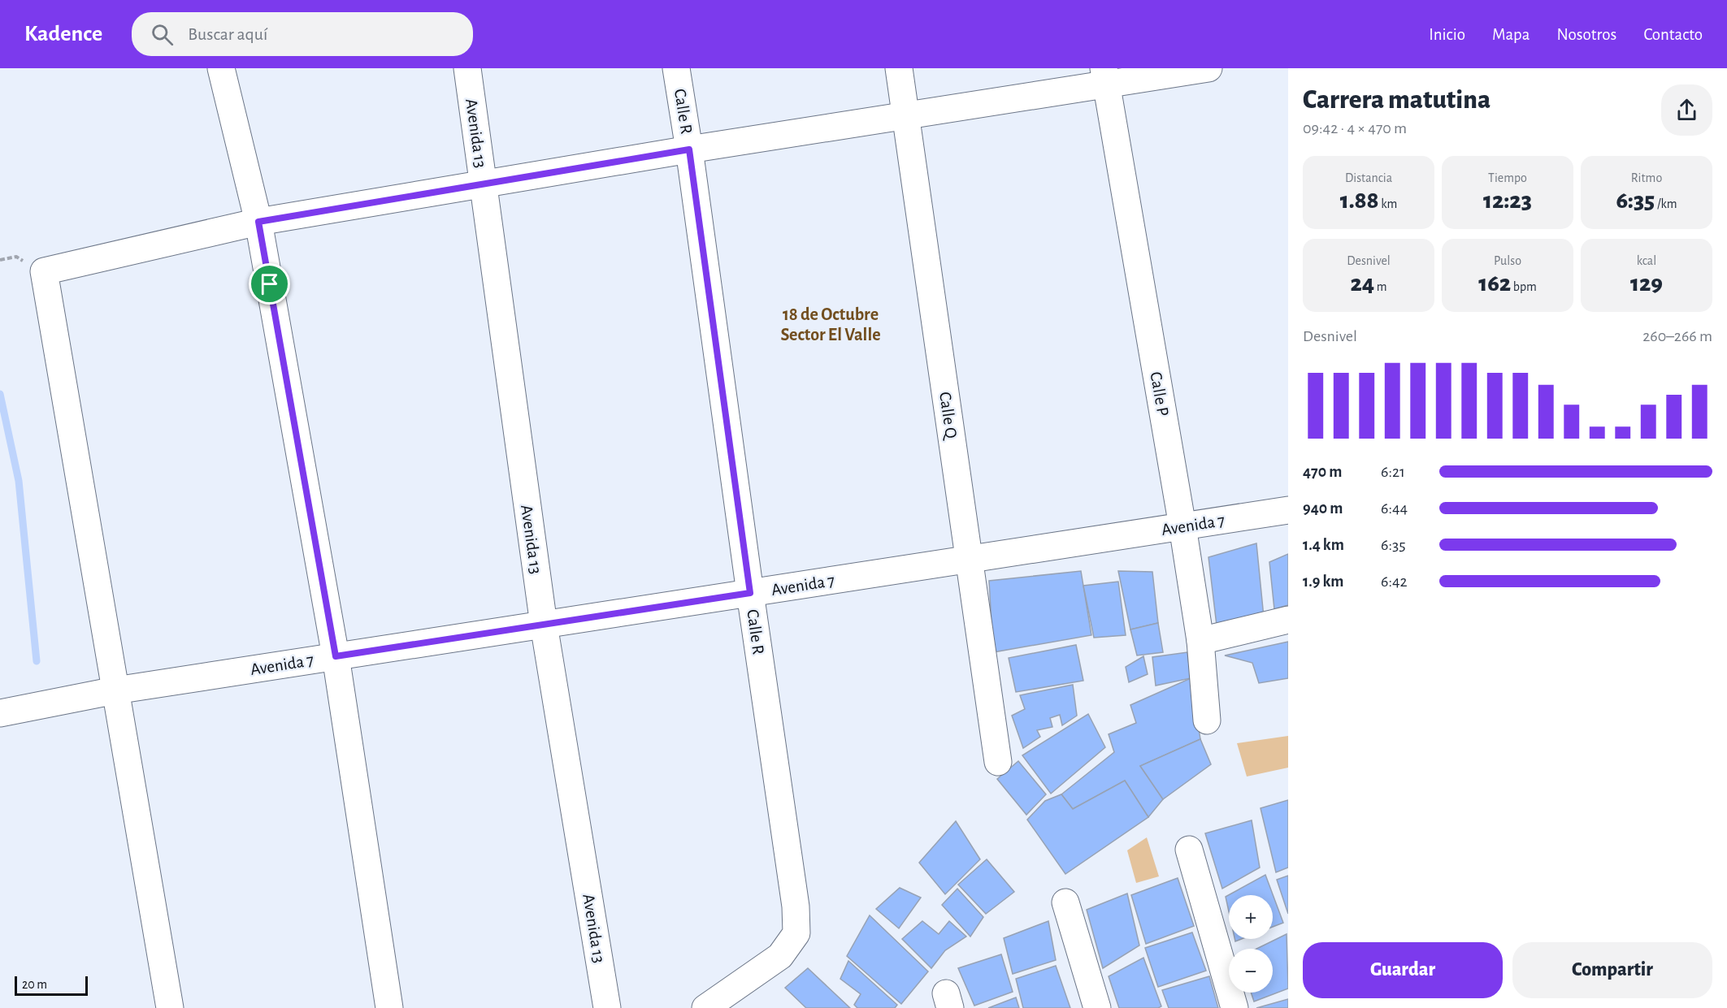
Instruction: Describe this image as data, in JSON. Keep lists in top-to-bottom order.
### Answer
{
  "streets": {
    "street": [
      "Calle R",
      "Avenida 13",
      "Calle P",
      "Calle Q",
      "Avenida 7"
    ]
  },
  "crossings": [
    ["Calle R", "Avenida 7"],
    ["Avenida 13", "Avenida 7"],
    ["Calle P", "Avenida 7"],
    ["Calle Q", "Avenida 7"]
  ],
  "districts": ["18 de Octubre Sector El Valle"],
  "scale_bar": "20 m",
  "page": {
    "header": "Kadence",
    "search": "Buscar aquí",
    "nav": [
      "Inicio",
      "Mapa",
      "Nosotros",
      "Contacto"
    ],
    "heading": ["Carrera matutina", "09:42 · 4 × 470 m"],
    "stats": [
      ["Distancia", "1.88 km"],
      ["Tiempo", "12:23"],
      ["Ritmo", "6:35 /km"],
      ["Desnivel", "24 m"],
      ["Pulso", "162 bpm"],
      ["kcal", "129"]
    ],
    "chart": ["Desnivel", "260–266 m"],
    "list": [
      {
        "name": "470 m",
        "note": "6:21"
      },
      {
        "name": "940 m",
        "note": "6:44"
      },
      {
        "name": "1.4 km",
        "note": "6:35"
      },
      {
        "name": "1.9 km",
        "note": "6:42"
      }
    ],
    "map_buttons": ["+", "−"],
    "buttons": ["Guardar", "Compartir"],
    "scale": "20 m"
  }
}
